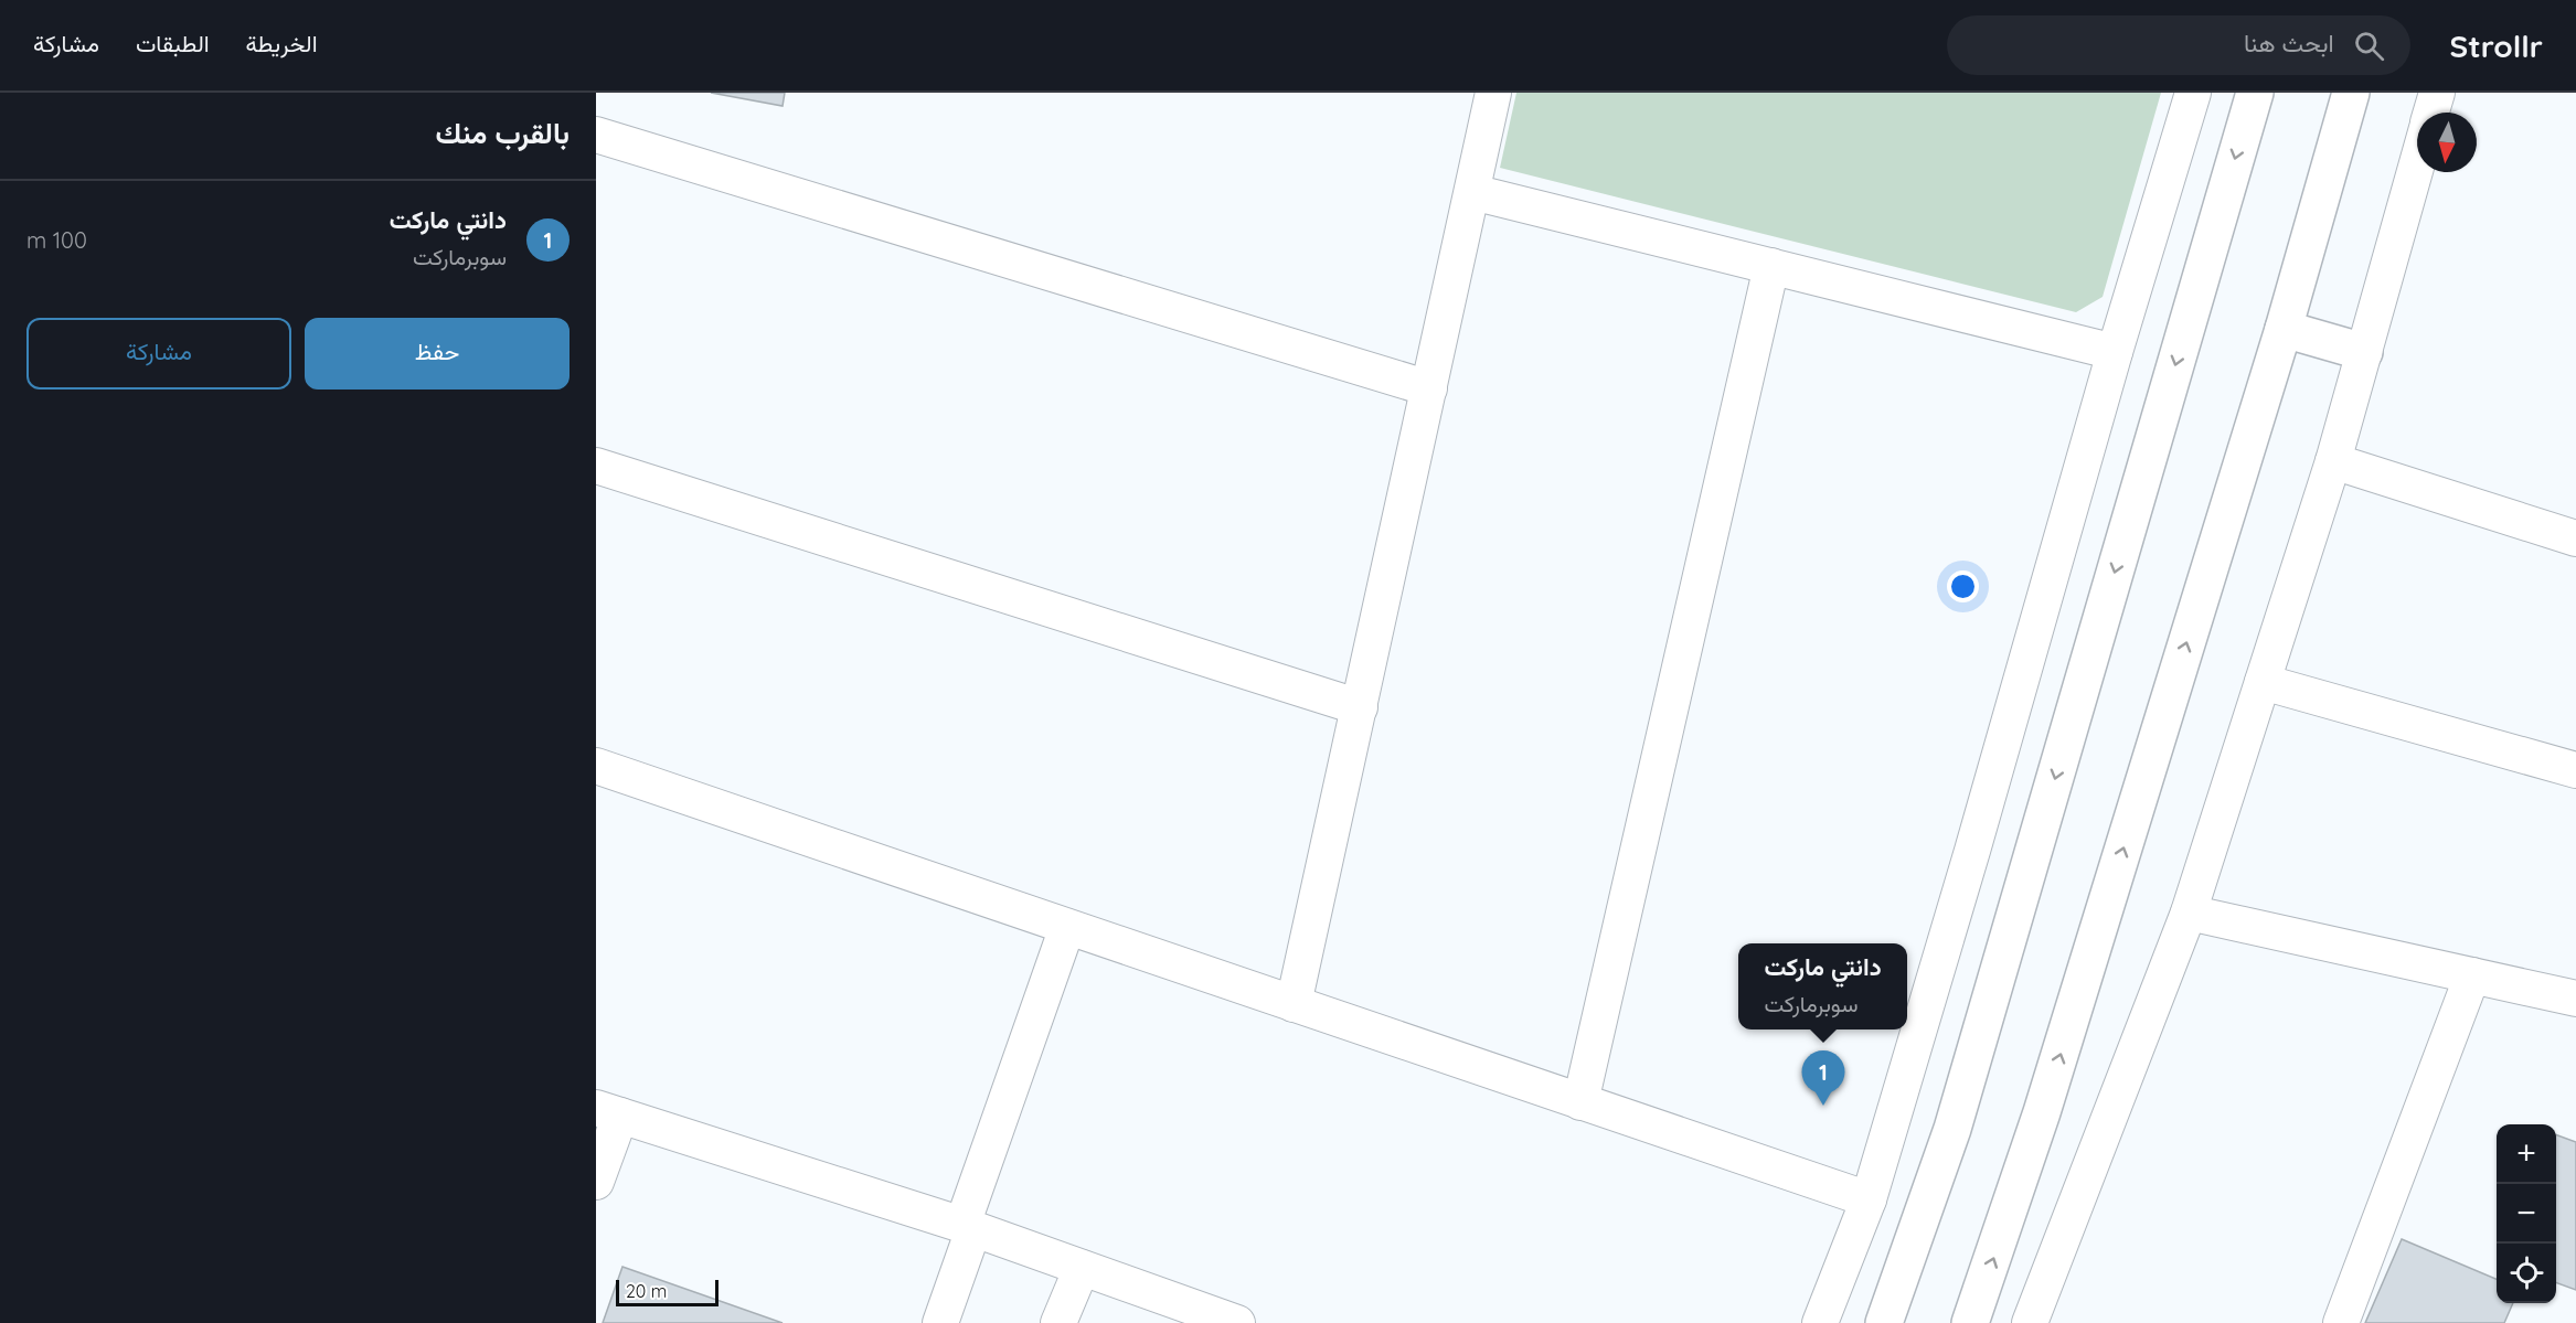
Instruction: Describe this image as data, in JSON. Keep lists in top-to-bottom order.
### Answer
{
  "scale_bar": "20 m",
  "north": "bottom",
  "page": {
    "header": "Strollr",
    "search": "ابحث هنا",
    "nav": ["الخريطة", "الطبقات", "مشاركة"],
    "heading": "بالقرب منك",
    "list": [
      {
        "mark": "1",
        "name": "دانتي ماركت",
        "note": "سوبرماركت",
        "value": "100 m"
      }
    ],
    "buttons": ["حفظ", "مشاركة"],
    "popup": ["دانتي ماركت", "سوبرماركت"],
    "pins": "1",
    "map_buttons": ["+", "−"],
    "scale": "20 m"
  }
}
